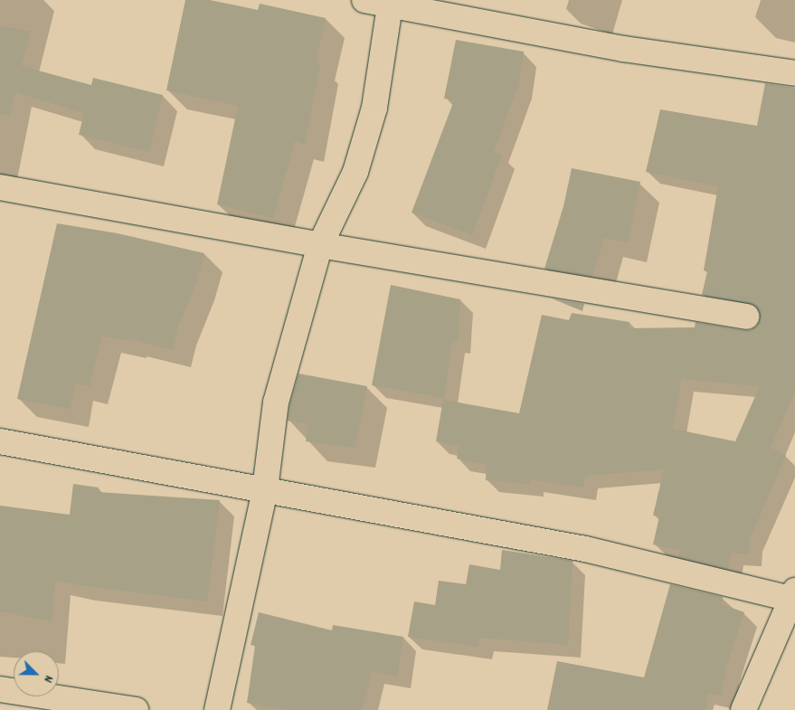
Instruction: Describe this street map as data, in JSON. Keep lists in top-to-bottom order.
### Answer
{
  "north": "bottom right"
}
